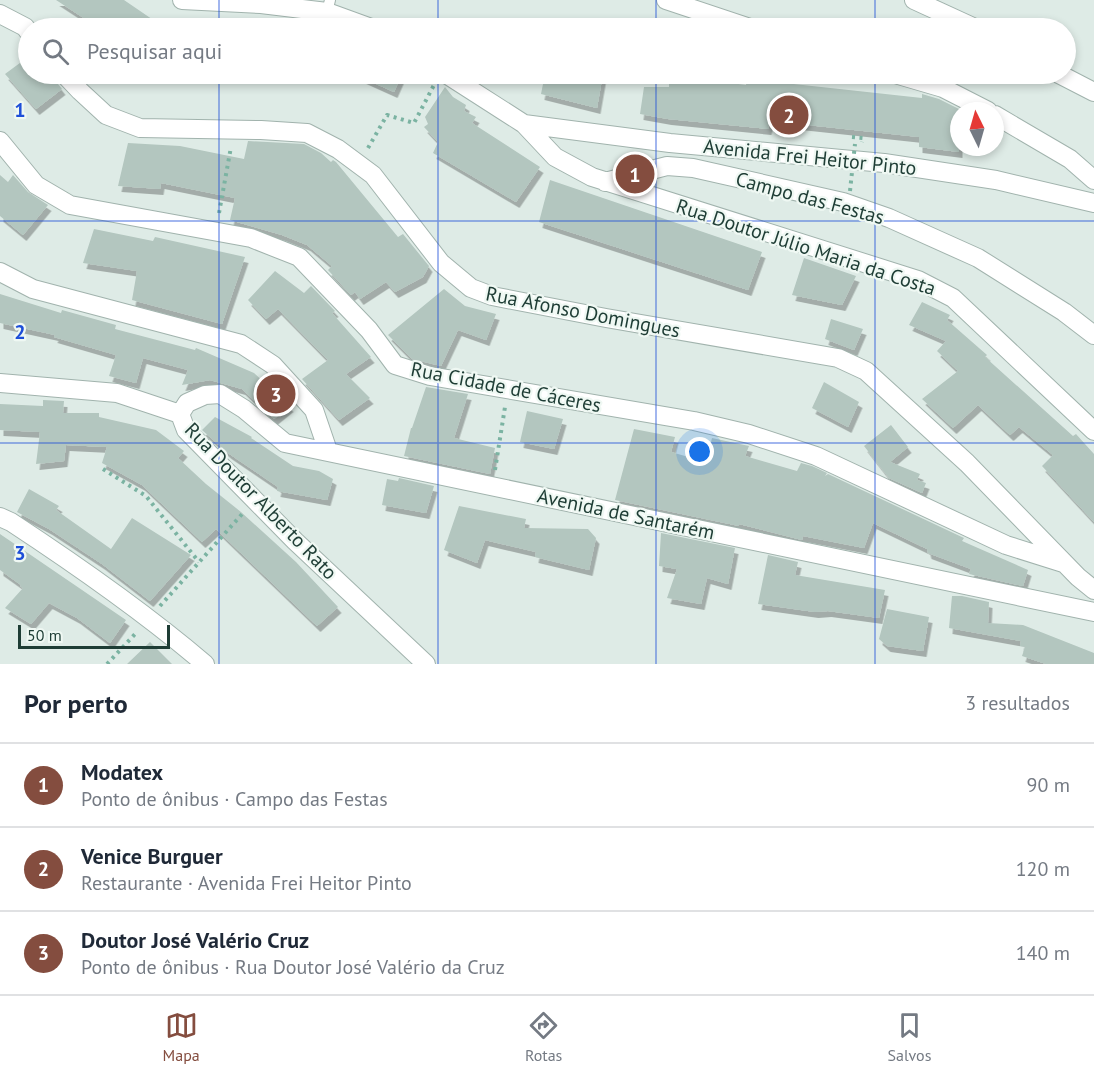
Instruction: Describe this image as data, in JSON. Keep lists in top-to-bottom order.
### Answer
{
  "streets": {
    "street": [
      "Avenida Frei Heitor Pinto",
      "Campo das Festas",
      "Rua Doutor Júlio Maria da Costa",
      "Rua Afonso Domingues",
      "Rua Cidade de Cáceres",
      "Rua Doutor Alberto Rato",
      "Avenida de Santarém"
    ]
  },
  "crossings": [
    ["Avenida Frei Heitor Pinto", "Rua Doutor Júlio Maria da Costa"],
    ["Campo das Festas", "Rua Doutor Júlio Maria da Costa"],
    ["Rua Afonso Domingues", "Rua Cidade de Cáceres"],
    ["Rua Doutor Alberto Rato", "Avenida de Santarém"]
  ],
  "scale_bar": "50 m",
  "north": "top",
  "page": {
    "search": "Pesquisar aqui",
    "pins": ["2", "1", "3"],
    "scale": "50 m",
    "heading": ["Por perto", "3 resultados"],
    "list": [
      {
        "mark": "1",
        "name": "Modatex",
        "note": "Ponto de ônibus · Campo das Festas",
        "value": "90 m"
      },
      {
        "mark": "2",
        "name": "Venice Burguer",
        "note": "Restaurante · Avenida Frei Heitor Pinto",
        "value": "120 m"
      },
      {
        "mark": "3",
        "name": "Doutor José Valério Cruz",
        "note": "Ponto de ônibus · Rua Doutor José Valério da Cruz",
        "value": "140 m"
      }
    ],
    "nav": ["Mapa", "Rotas", "Salvos"]
  },
  "grid": {
    "rows": ["1", "2", "3"]
  }
}
